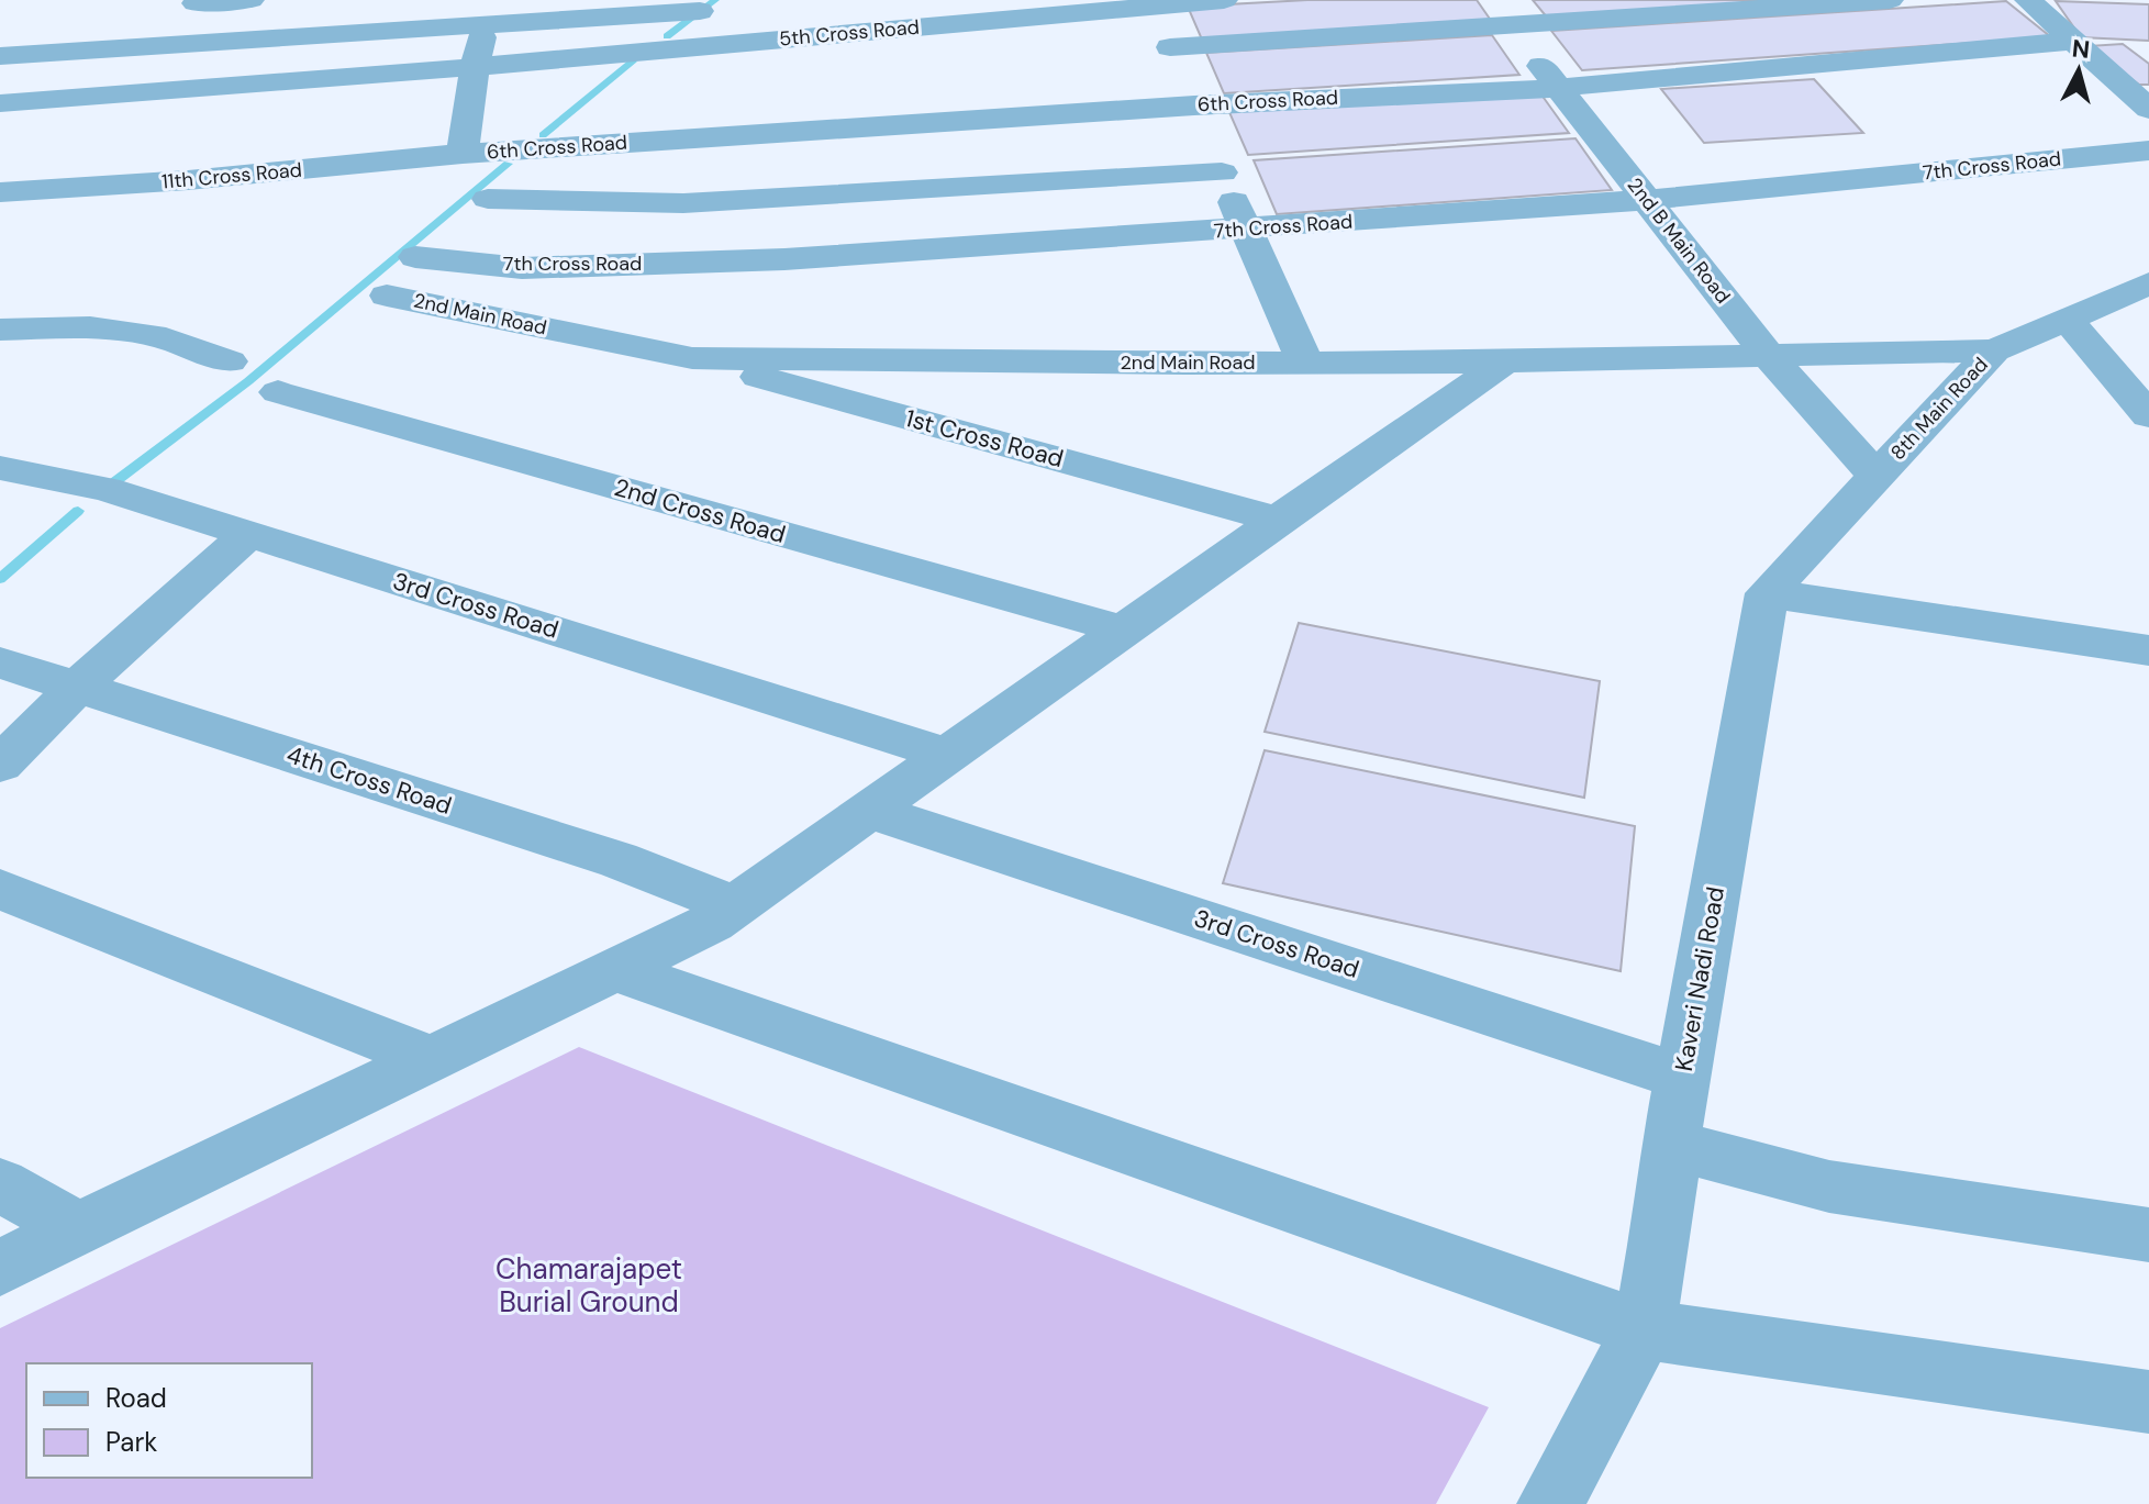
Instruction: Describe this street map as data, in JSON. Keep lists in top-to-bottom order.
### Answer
{
  "streets": {
    "street": [
      "5th Cross Road",
      "6th Cross Road",
      "7th Cross Road",
      "11th Cross Road",
      "2nd B Main Road",
      "2nd Main Road",
      "8th Main Road",
      "1st Cross Road",
      "2nd Cross Road",
      "3rd Cross Road",
      "4th Cross Road",
      "Kaveri Nadi Road"
    ]
  },
  "crossings": [
    ["6th Cross Road", "11th Cross Road"],
    ["6th Cross Road", "2nd B Main Road"],
    ["7th Cross Road", "2nd B Main Road"],
    ["2nd B Main Road", "2nd Main Road"],
    ["2nd B Main Road", "8th Main Road"],
    ["2nd Main Road", "8th Main Road"],
    ["2nd Main Road", "1st Cross Road"],
    ["3rd Cross Road", "Kaveri Nadi Road"]
  ],
  "parks": ["Chamarajapet Burial Ground"],
  "legend": ["Road", "Park"],
  "north": "top"
}
